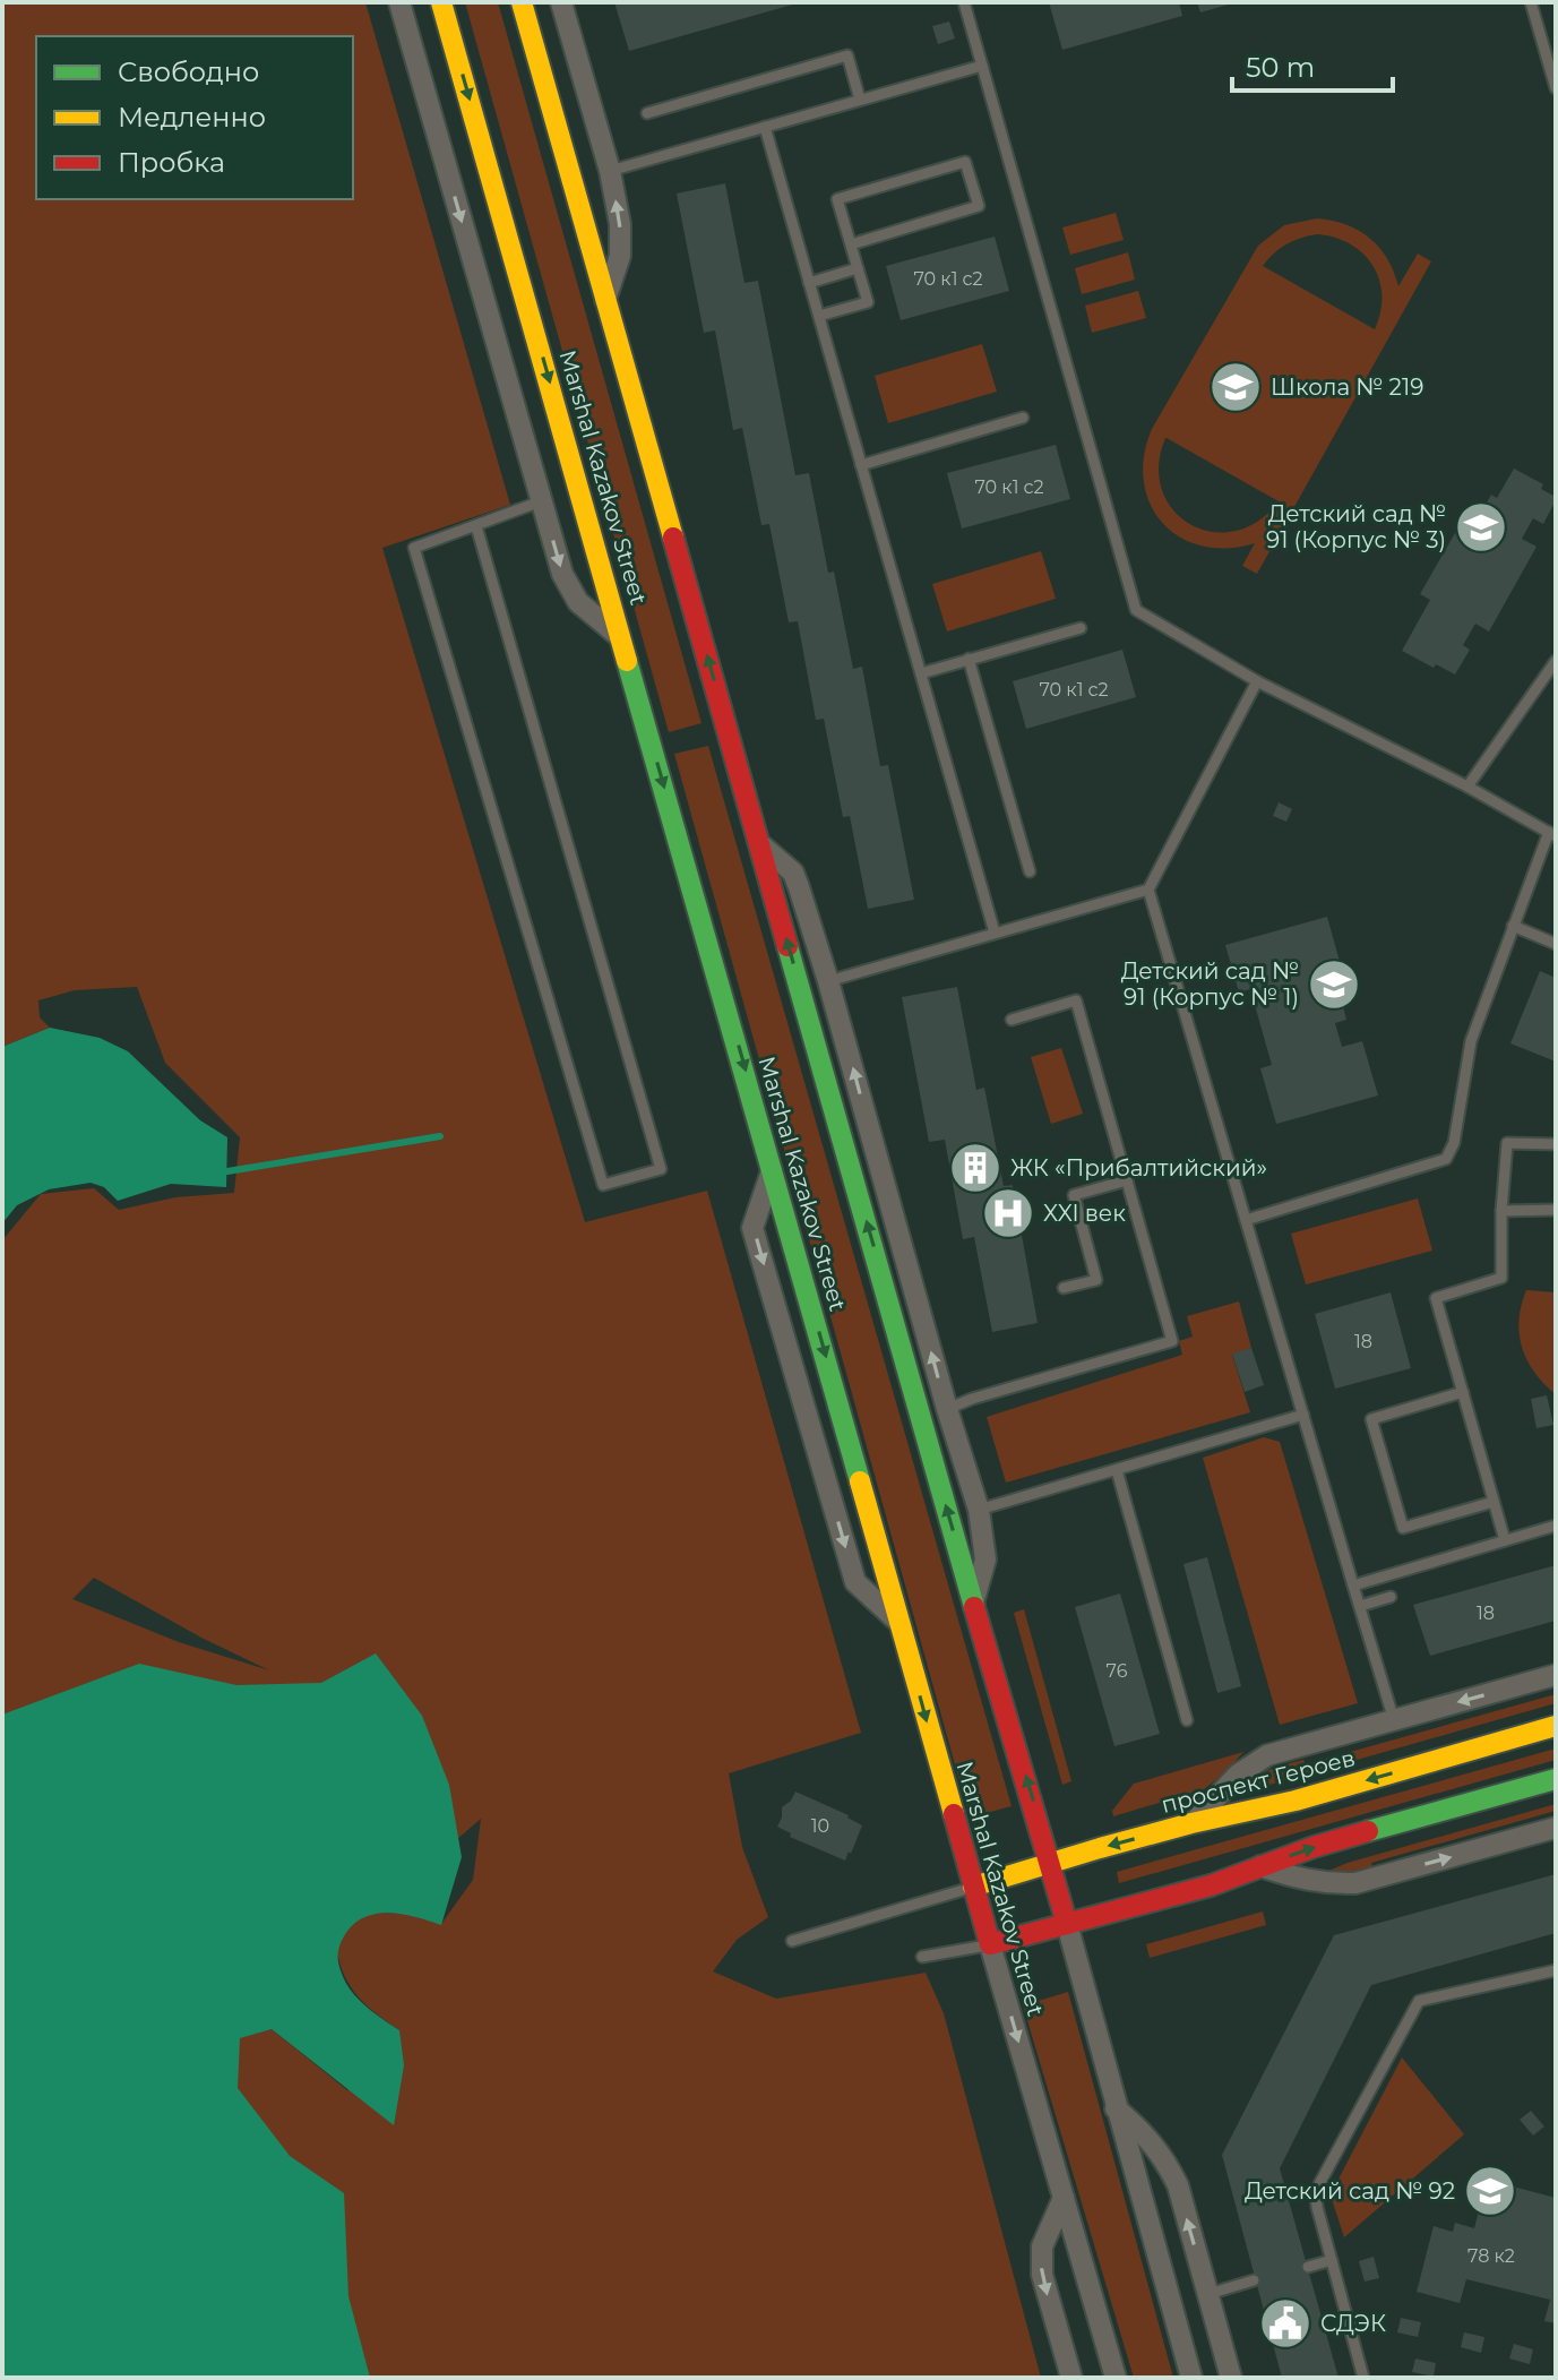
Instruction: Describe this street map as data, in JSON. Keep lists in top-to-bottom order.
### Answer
{
  "streets": {
    "street": ["Marshal Kazakov Street", "проспект Героев"]
  },
  "crossings": [
    ["Marshal Kazakov Street", "проспект Героев"]
  ],
  "places": {
    "school or university": [
      "Школа № 219",
      "Детский сад № 91 (Корпус № 3)",
      "Детский сад № 91 (Корпус № 1)",
      "Детский сад № 92"
    ],
    "building": ["ЖК «Прибалтийский»"],
    "hospital": ["XXI век"],
    "public building": ["СДЭК"]
  },
  "house_numbers": [
    "70 к1 с2",
    "70 к1 с2",
    "70 к1 с2",
    "18",
    "18",
    "76",
    "10",
    "78 к2"
  ],
  "legend": ["Свободно", "Медленно", "Пробка"],
  "scale_bar": "50 m"
}
